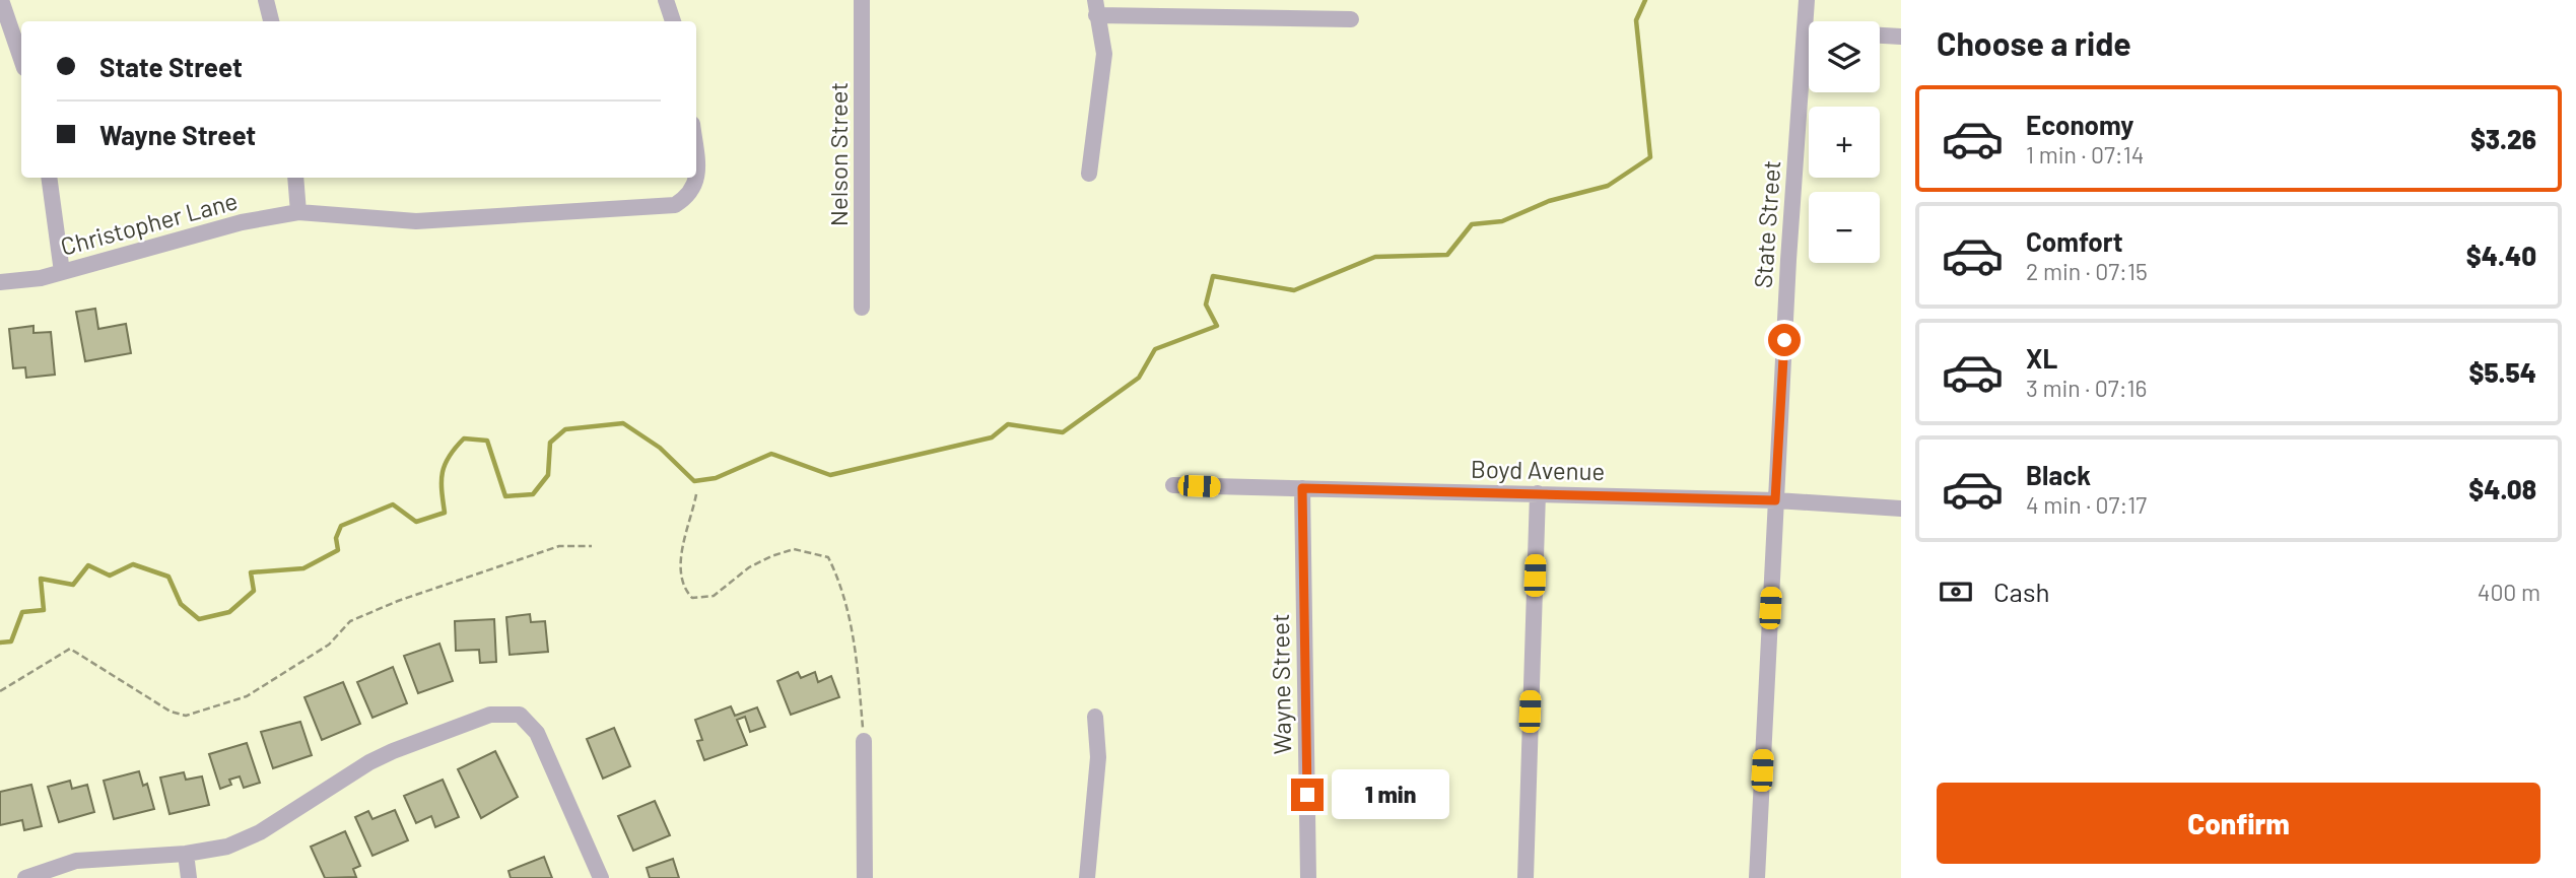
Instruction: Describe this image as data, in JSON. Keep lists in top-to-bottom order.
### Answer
{
  "streets": {
    "street": [
      "Nelson Street",
      "Christopher Lane",
      "State Street",
      "Boyd Avenue",
      "Wayne Street"
    ]
  },
  "crossings": [
    ["State Street", "Boyd Avenue"],
    ["Boyd Avenue", "Wayne Street"]
  ],
  "page": {
    "heading": "Choose a ride",
    "map_buttons": ["+", "−"],
    "banner": ["State Street", "Wayne Street"],
    "list": [
      {
        "name": "Economy",
        "note": "1 min · 07:14",
        "value": "$3.26"
      },
      {
        "name": "Comfort",
        "note": "2 min · 07:15",
        "value": "$4.40"
      },
      {
        "name": "XL",
        "note": "3 min · 07:16",
        "value": "$5.54"
      },
      {
        "name": "Black",
        "note": "4 min · 07:17",
        "value": "$4.08"
      }
    ],
    "pay": ["Cash", "400 m"],
    "buttons": "Confirm",
    "bubble": "1 min"
  }
}
